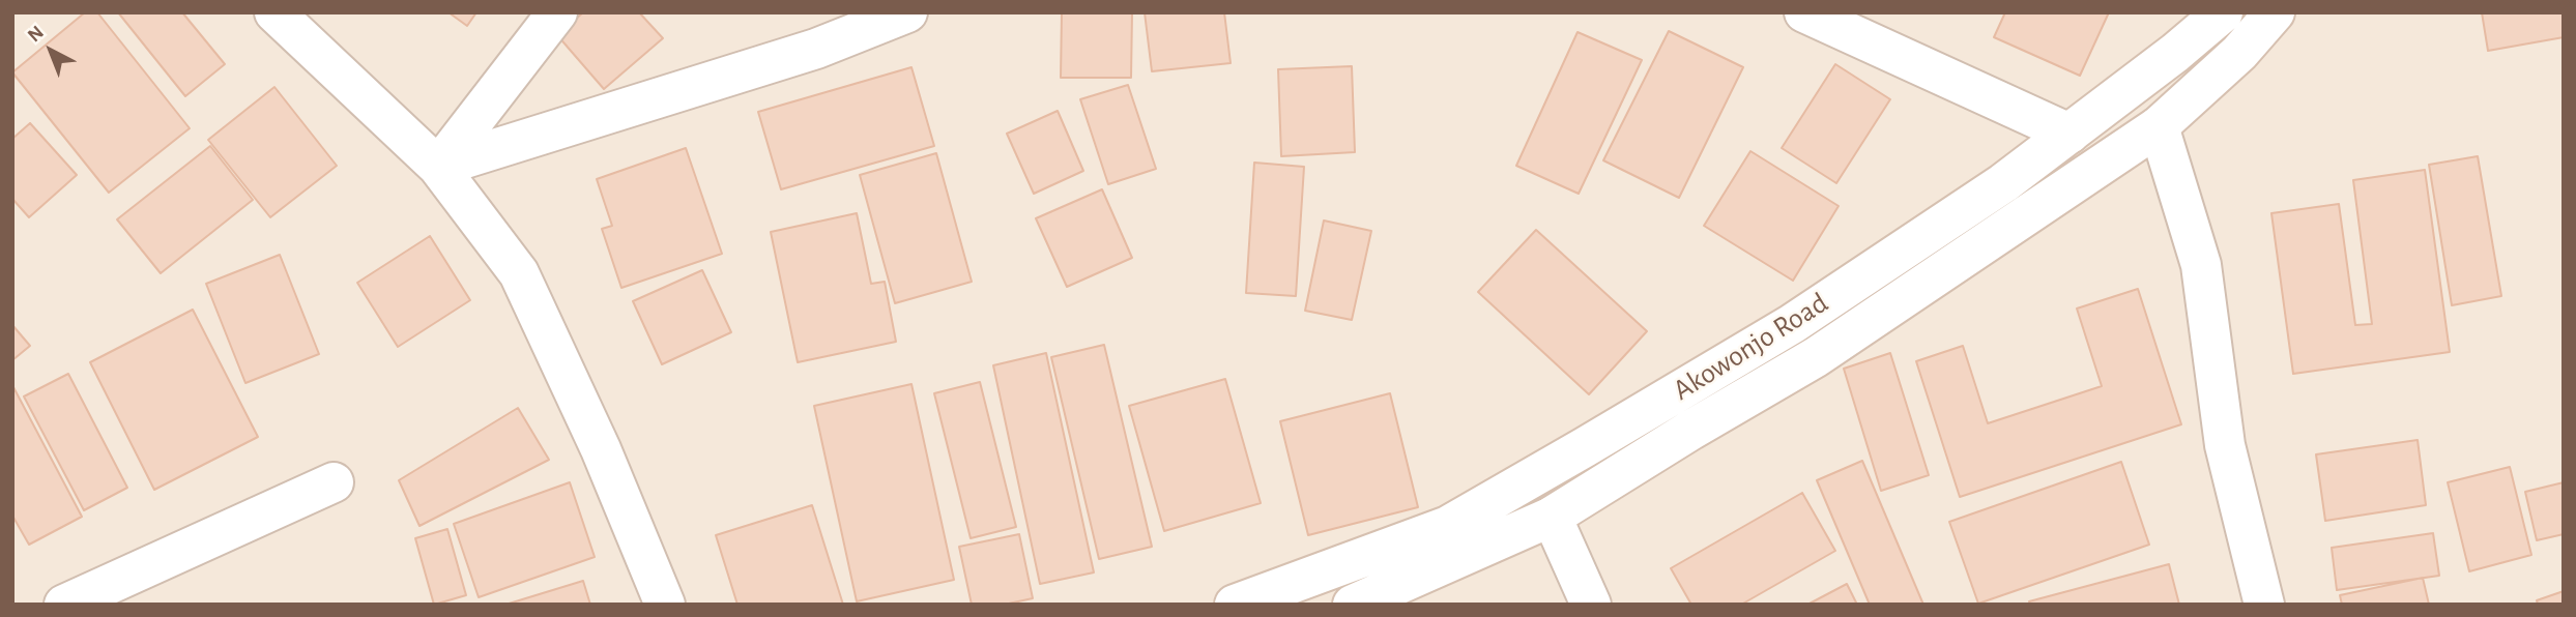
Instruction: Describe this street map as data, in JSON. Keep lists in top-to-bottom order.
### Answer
{
  "streets": {
    "street": ["Akowonjo Road"]
  },
  "north": "top left"
}
